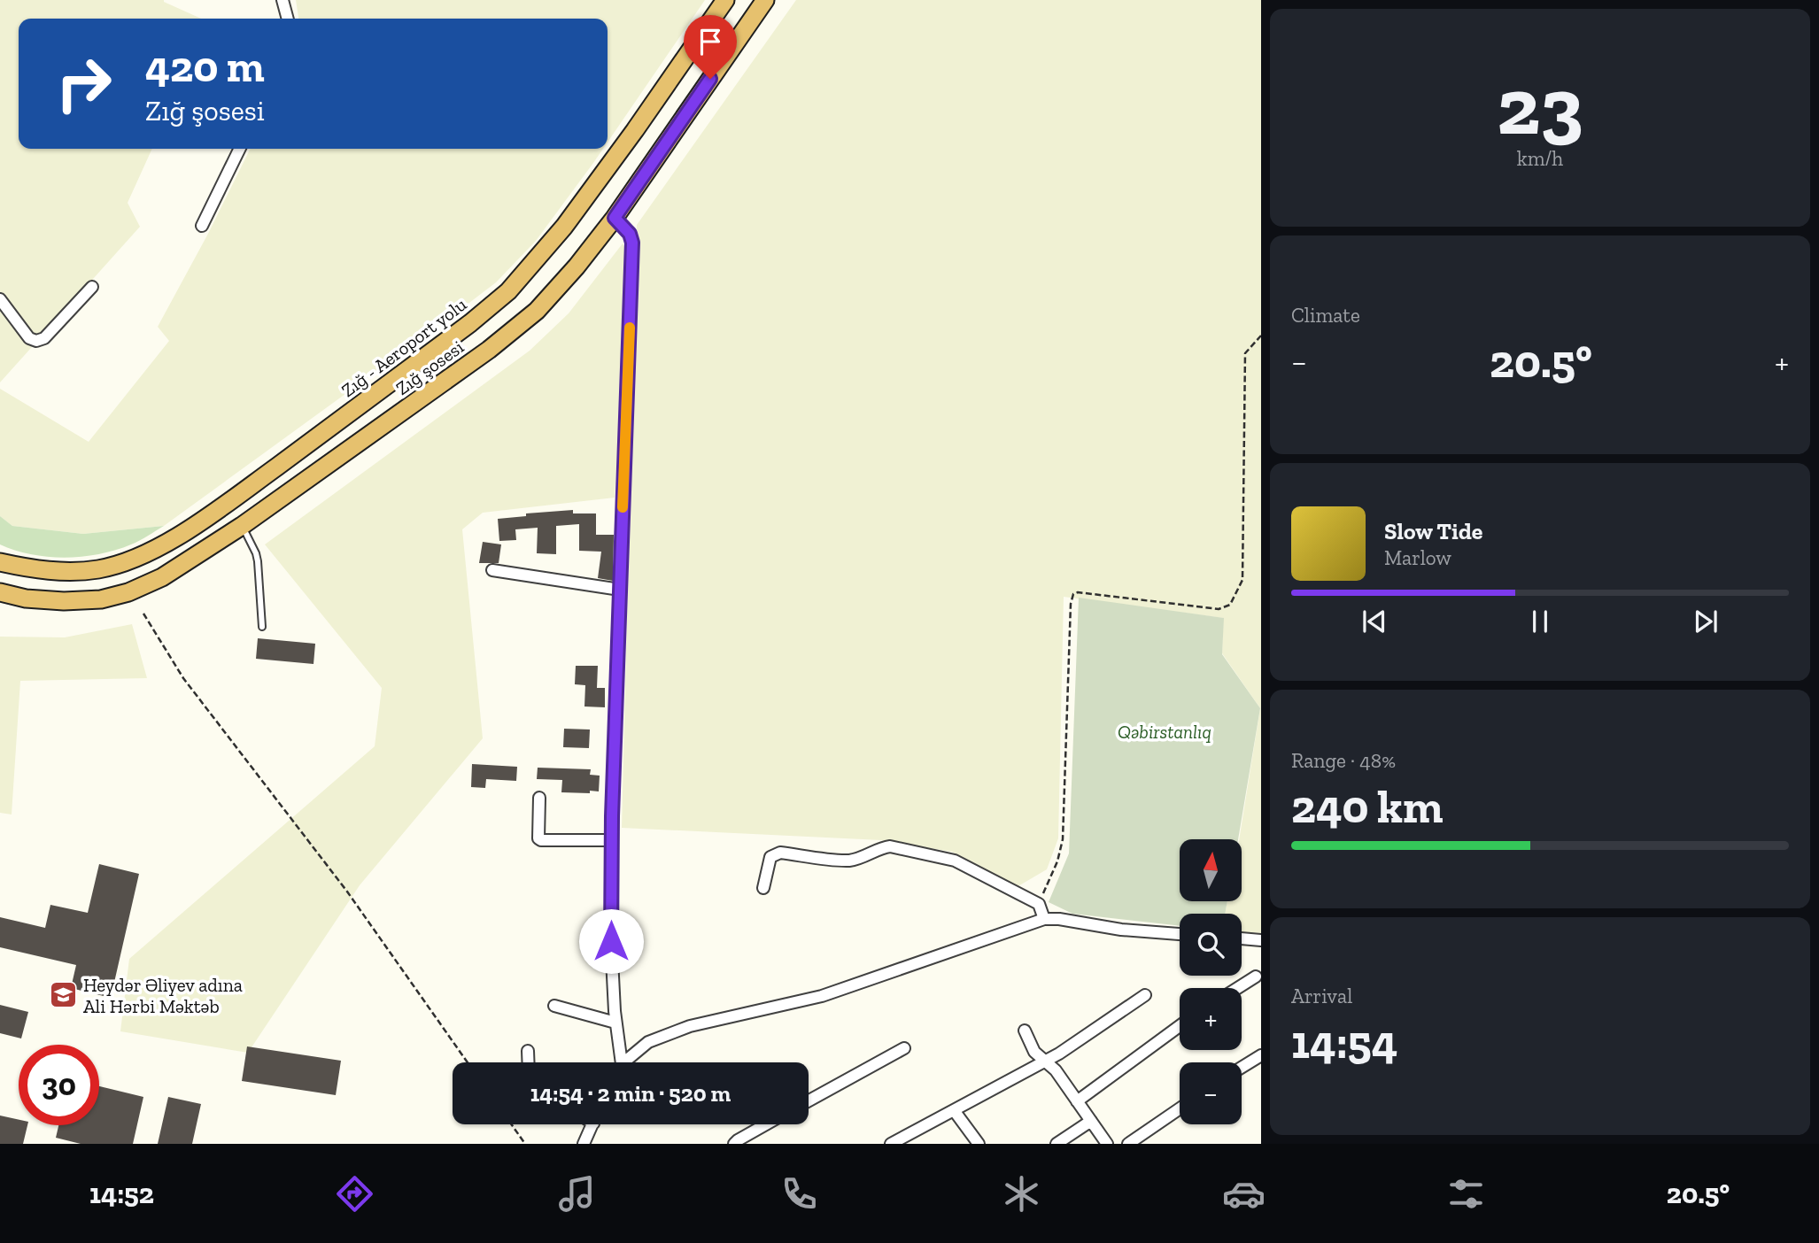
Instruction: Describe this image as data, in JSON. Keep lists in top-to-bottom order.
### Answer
{
  "streets": {
    "highway": ["Zığ - Aeroport yolu", "Zığ şosesi"]
  },
  "parks": ["Qəbirstanlıq"],
  "places": {
    "school or university": ["Heydər Əliyev adına Ali Hərbi Məktəb"]
  },
  "north": "top",
  "page": {
    "tile": [
      ["23", "km/h"],
      "Climate",
      ["Range · 48%", "240 km"],
      ["Arrival", "14:54"]
    ],
    "turn": ["420 m", "Zığ şosesi"],
    "heat": ["−", "20.5°", "+"],
    "song": ["Slow Tide", "Marlow"],
    "map_buttons": ["+", "−"],
    "limit": "30",
    "trip": "14:54 · 2 min · 520 m",
    "tabs": ["14:52", "20.5°"]
  }
}
